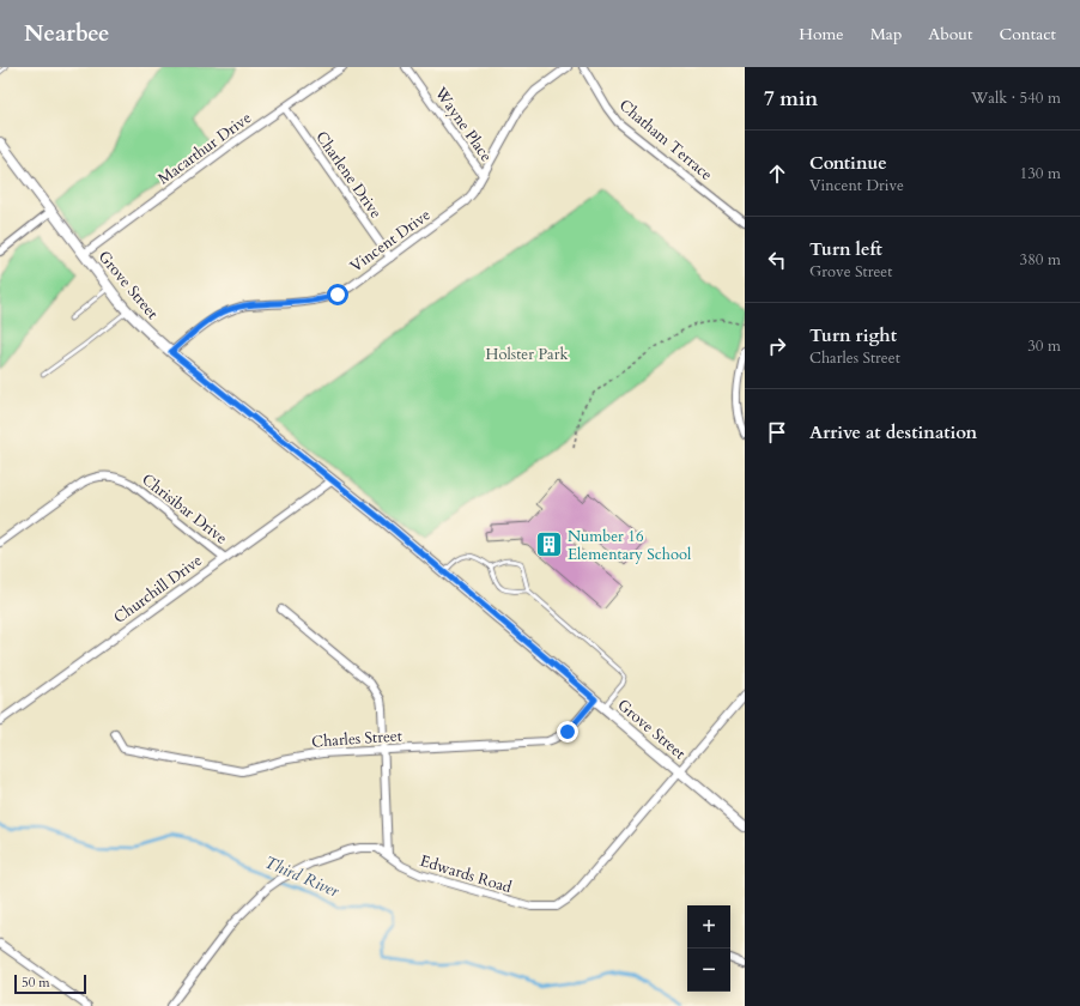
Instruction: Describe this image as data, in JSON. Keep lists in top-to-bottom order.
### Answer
{
  "streets": {
    "street": [
      "Wayne Place",
      "Chatham Terrace",
      "Macarthur Drive",
      "Charlene Drive",
      "Vincent Drive",
      "Grove Street",
      "Chrisibar Drive",
      "Churchill Drive",
      "Charles Street",
      "Edwards Road"
    ]
  },
  "crossings": [
    ["Wayne Place", "Vincent Drive"],
    ["Macarthur Drive", "Charlene Drive"],
    ["Macarthur Drive", "Grove Street"],
    ["Charlene Drive", "Vincent Drive"],
    ["Vincent Drive", "Grove Street"],
    ["Grove Street", "Churchill Drive"],
    ["Grove Street", "Charles Street"],
    ["Grove Street", "Edwards Road"],
    ["Chrisibar Drive", "Churchill Drive"]
  ],
  "water": ["Third River"],
  "parks": ["Holster Park"],
  "places": {
    "building": ["Number 16 Elementary School"]
  },
  "scale_bar": "50 m",
  "page": {
    "header": "Nearbee",
    "nav": [
      "Home",
      "Map",
      "About",
      "Contact"
    ],
    "heading": ["7 min", "Walk · 540 m"],
    "list": [
      ["Continue", "Vincent Drive", "130 m"],
      ["Turn left", "Grove Street", "380 m"],
      ["Turn right", "Charles Street", "30 m"],
      "Arrive at destination"
    ],
    "map_buttons": ["+", "−"],
    "scale": "50 m"
  }
}
